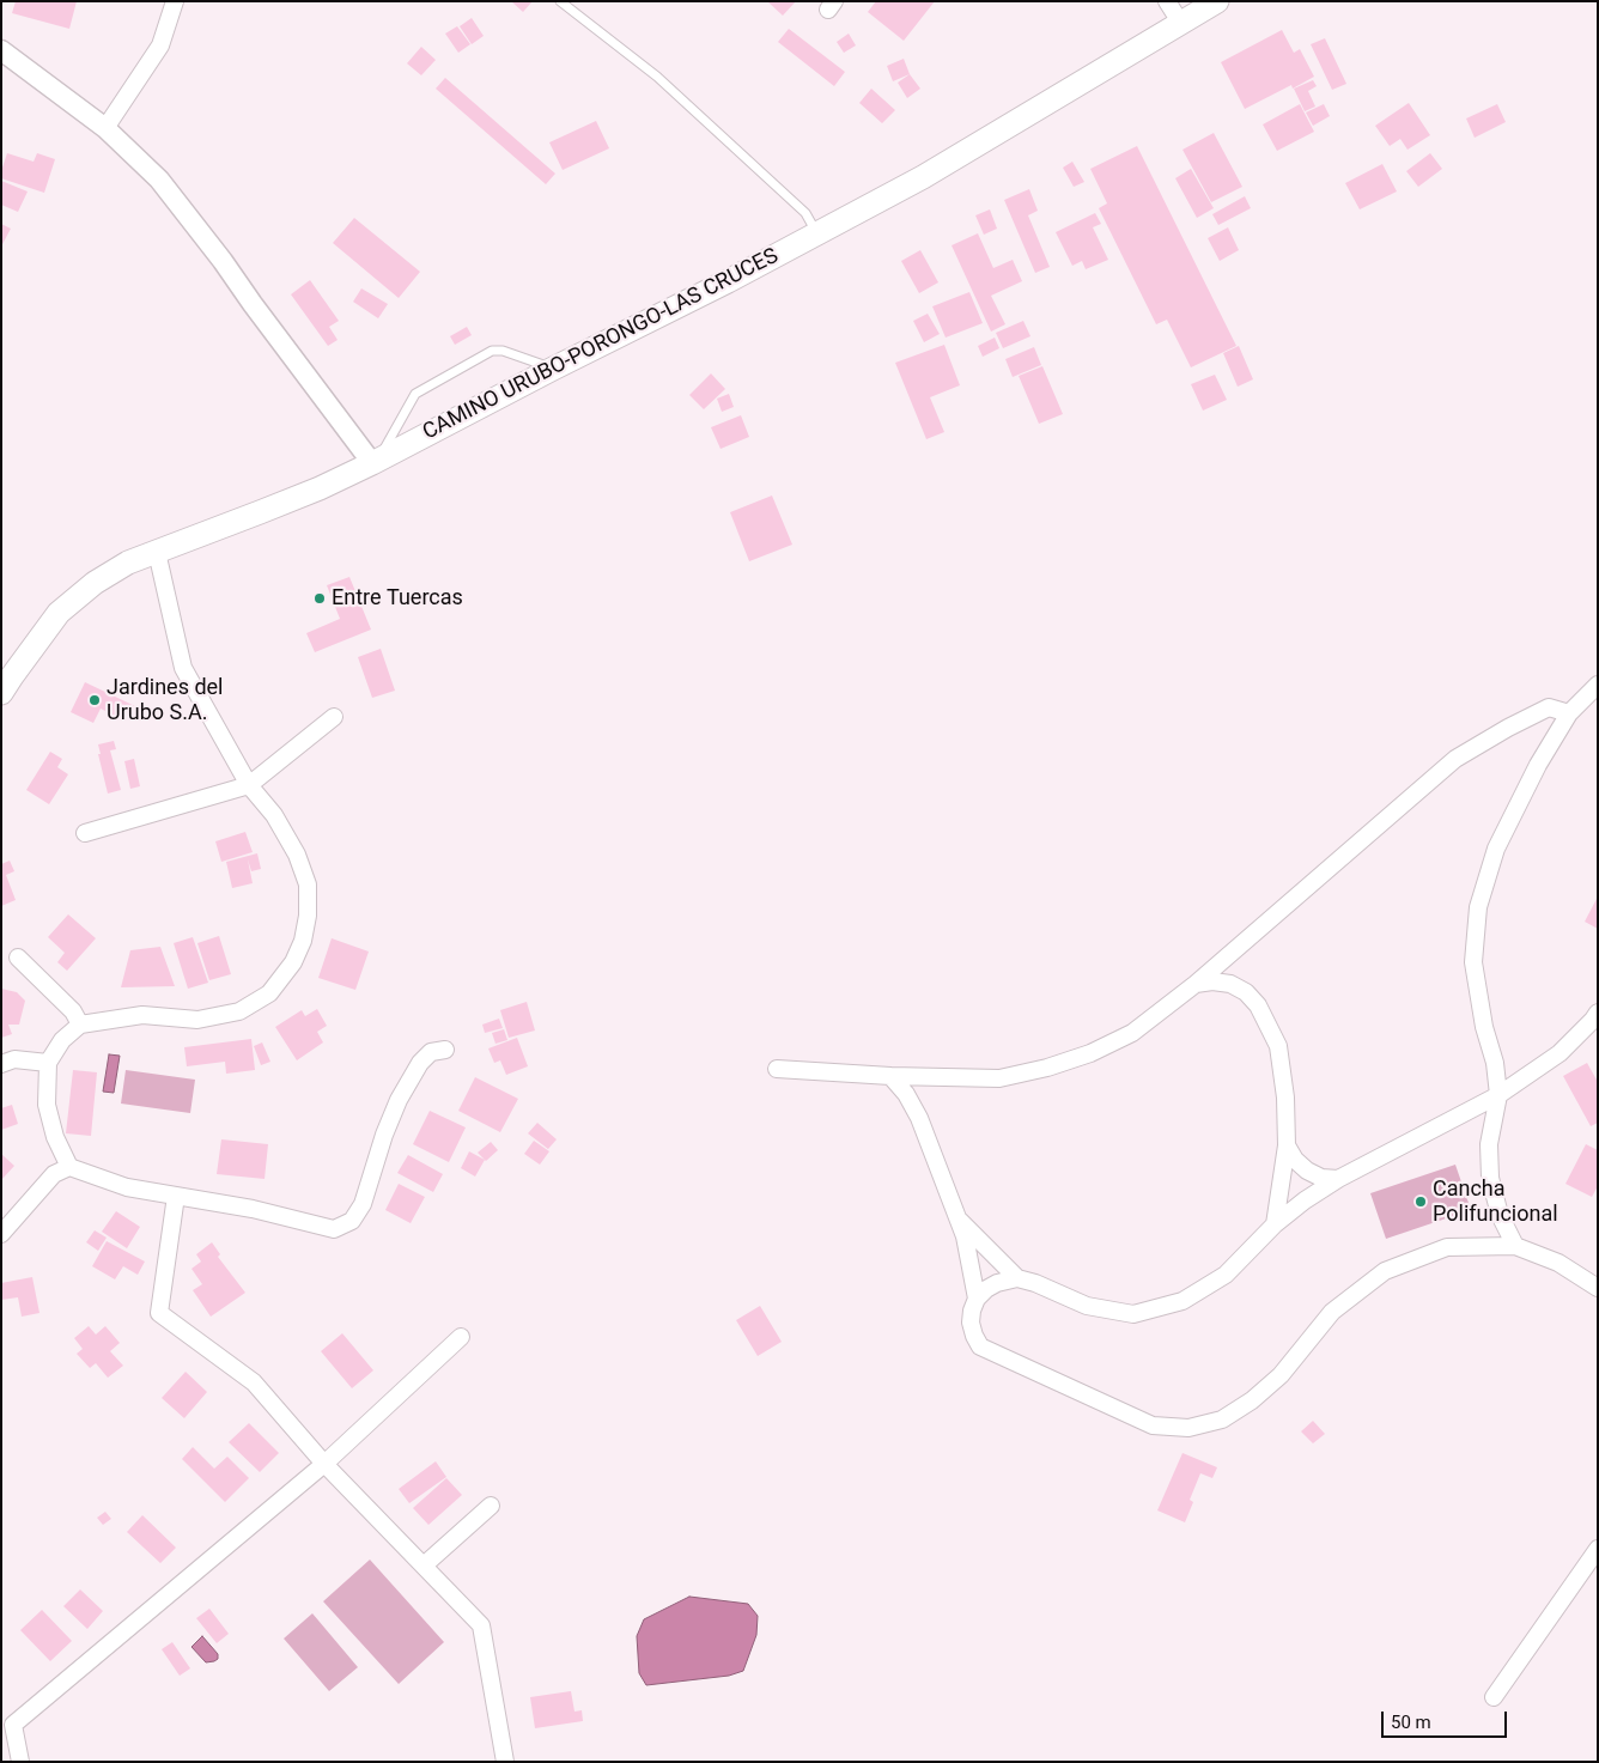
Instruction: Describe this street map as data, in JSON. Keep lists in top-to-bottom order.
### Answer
{
  "streets": {
    "main road": ["CAMINO URUBO-PORONGO-LAS CRUCES"]
  },
  "places": ["Entre Tuercas", "Jardines del Urubo S.A.", "Cancha Polifuncional"],
  "scale_bar": "50 m"
}
